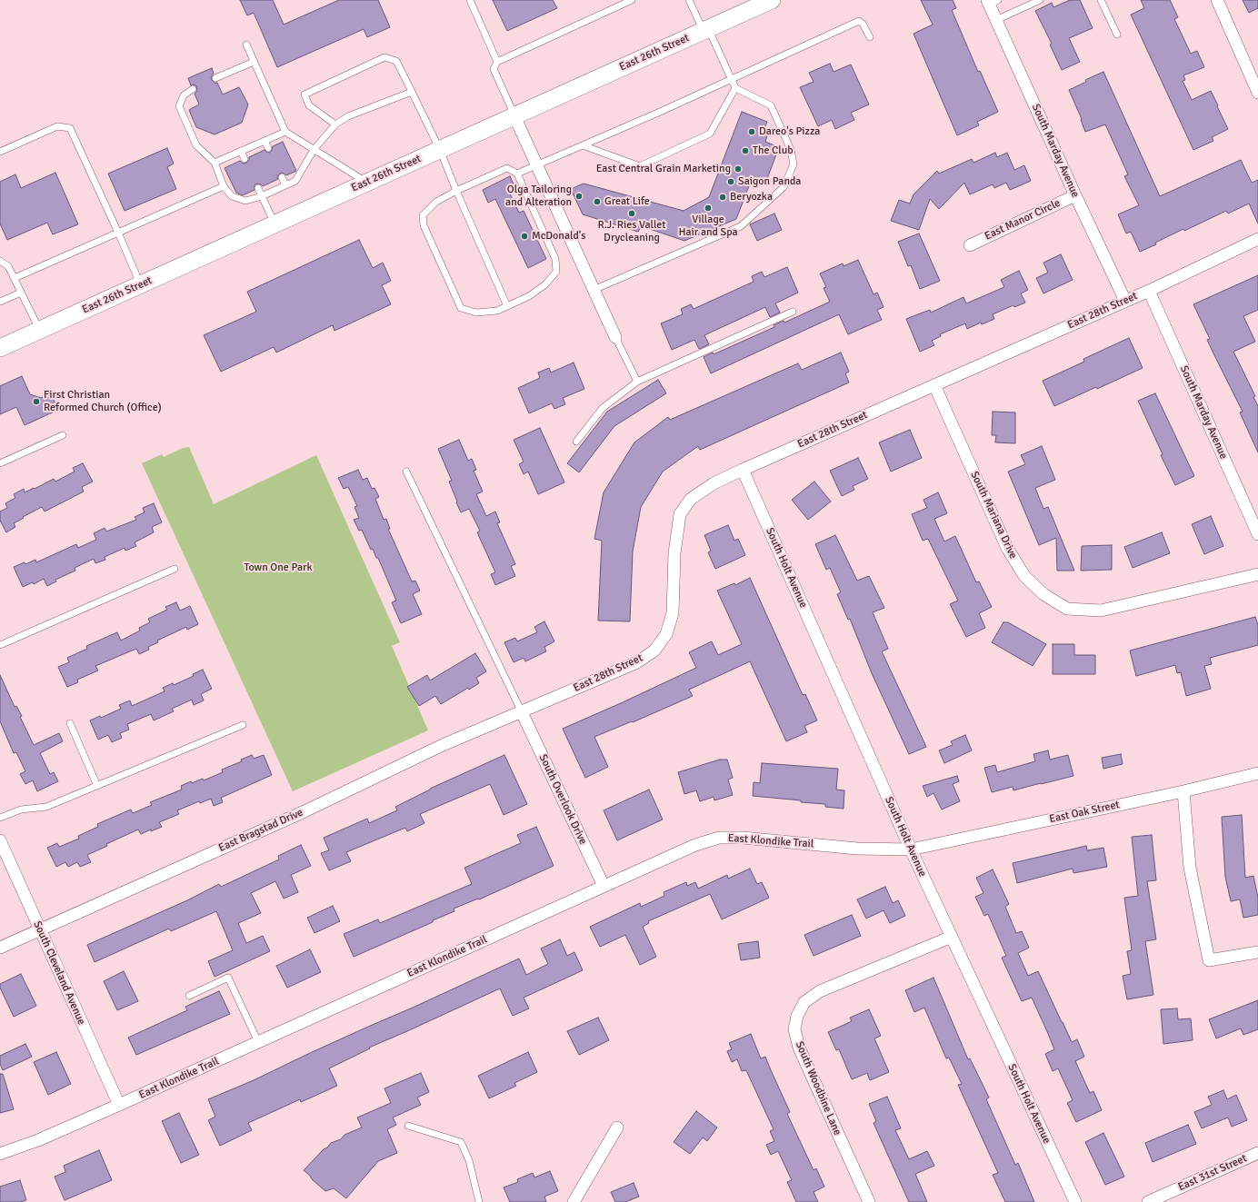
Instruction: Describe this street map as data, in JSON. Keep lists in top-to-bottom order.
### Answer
{
  "streets": {
    "main road": ["East 26th Street"],
    "street": [
      "South Marday Avenue",
      "East Manor Circle",
      "East 28th Street",
      "South Mariana Drive",
      "South Holt Avenue",
      "South Overlook Drive",
      "East Oak Street",
      "East Bragstad Drive",
      "East Klondike Trail",
      "South Cleveland Avenue",
      "South Woodbine Lane",
      "East 31st Street"
    ]
  },
  "crossings": [
    ["South Marday Avenue", "East Manor Circle"],
    ["South Marday Avenue", "East 28th Street"],
    ["East 28th Street", "South Mariana Drive"],
    ["East 28th Street", "South Holt Avenue"],
    ["East 28th Street", "South Overlook Drive"],
    ["East 28th Street", "East Bragstad Drive"],
    ["South Holt Avenue", "East Oak Street"],
    ["South Holt Avenue", "East Klondike Trail"],
    ["South Holt Avenue", "South Woodbine Lane"],
    ["South Overlook Drive", "East Bragstad Drive"],
    ["South Overlook Drive", "East Klondike Trail"],
    ["East Oak Street", "East Klondike Trail"],
    ["East Bragstad Drive", "South Cleveland Avenue"],
    ["East Klondike Trail", "South Cleveland Avenue"]
  ],
  "parks": ["Town One Park"],
  "places": [
    "Dareo's Pizza",
    "The Club",
    "East Central Grain Marketing",
    "Saigon Panda",
    "Olga Tailoring and Alteration",
    "Beryozka",
    "Great Life",
    "Village Hair and Spa",
    "R.J. Ries Vallet Drycleaning",
    "McDonald's",
    "First Christian Reformed Church (Office)"
  ]
}
